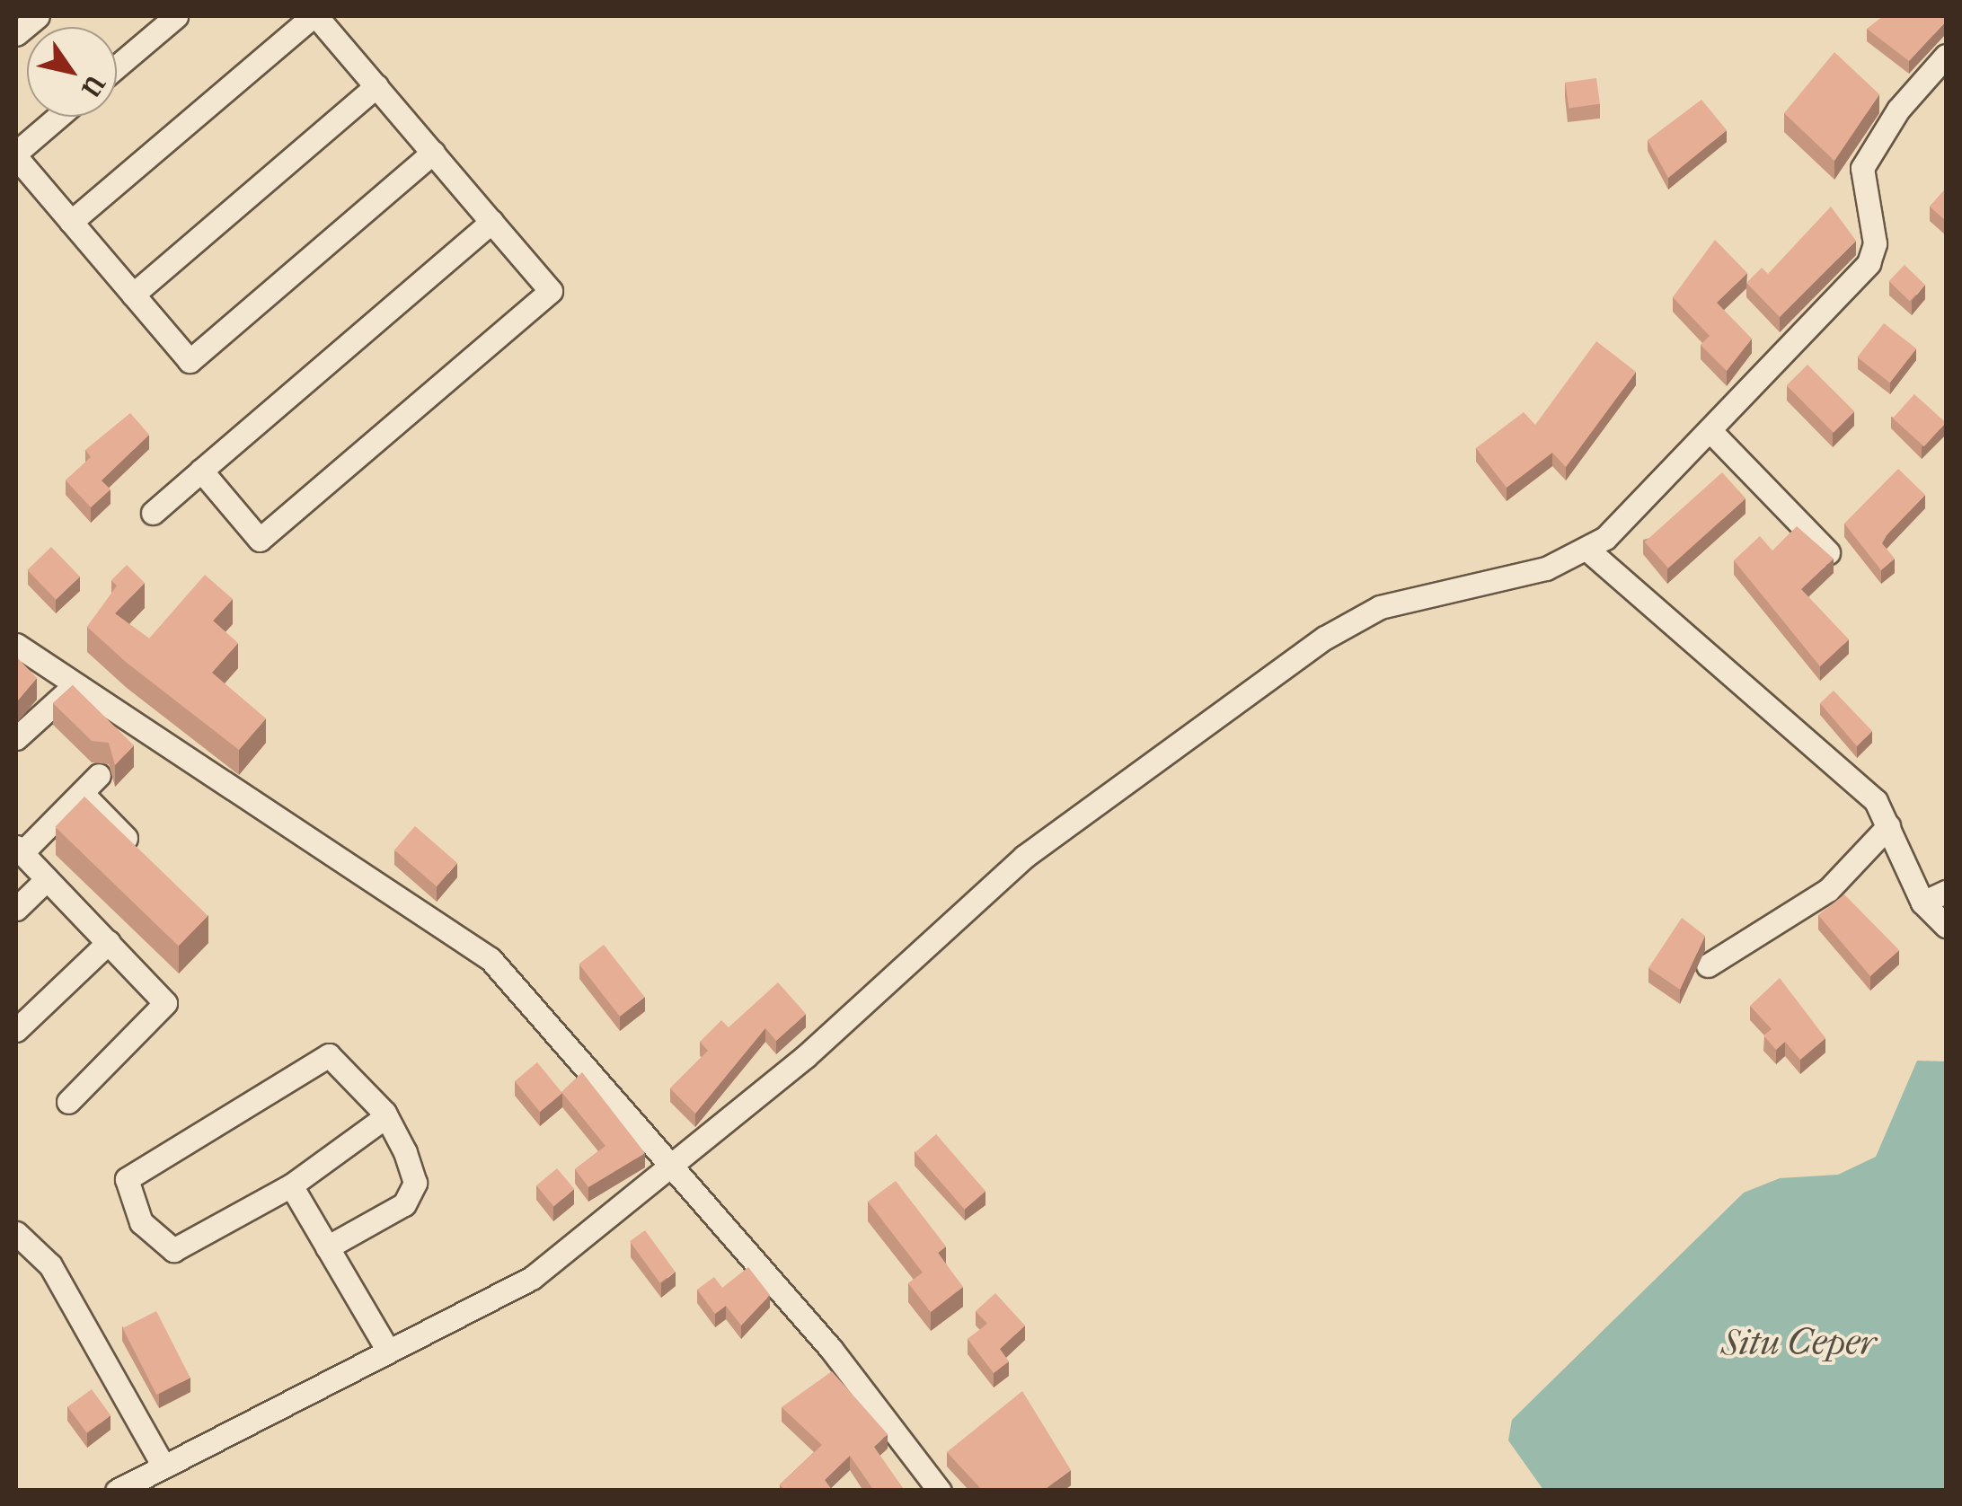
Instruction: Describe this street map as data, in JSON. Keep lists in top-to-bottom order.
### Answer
{
  "water": ["Situ Ceper"],
  "north": "bottom right"
}
